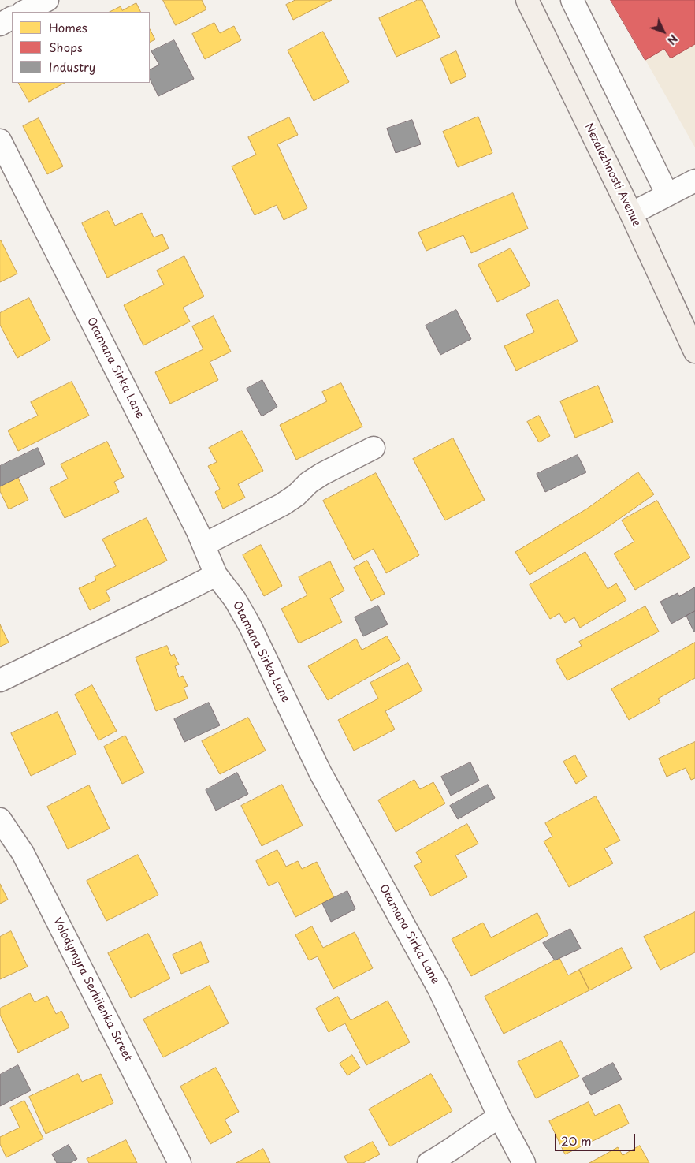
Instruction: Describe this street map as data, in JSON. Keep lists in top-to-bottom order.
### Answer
{
  "streets": {
    "main road": ["Nezalezhnosti Avenue"],
    "street": ["Otamana Sirka Lane", "Volodymyra Serhiienka Street"]
  },
  "legend": ["Homes", "Shops", "Industry"],
  "scale_bar": "20 m",
  "north": "bottom right"
}
